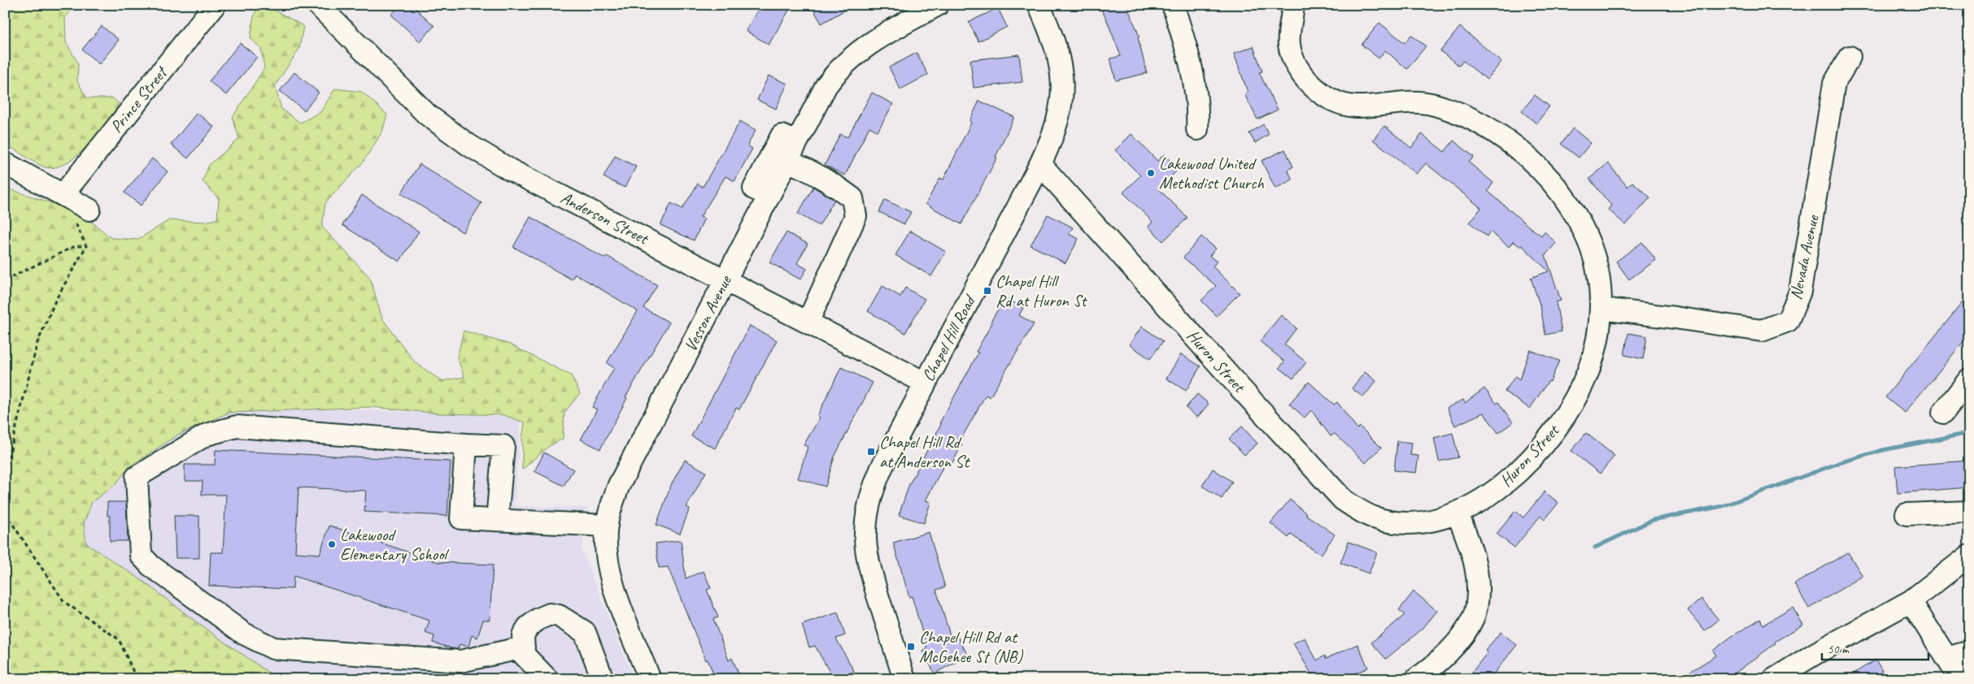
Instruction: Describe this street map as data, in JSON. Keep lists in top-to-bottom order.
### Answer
{
  "streets": {
    "street": [
      "Prince Street",
      "Anderson Street",
      "Nevada Avenue",
      "Vesson Avenue",
      "Chapel Hill Road",
      "Huron Street"
    ]
  },
  "crossings": [
    ["Anderson Street", "Vesson Avenue"],
    ["Anderson Street", "Chapel Hill Road"],
    ["Nevada Avenue", "Huron Street"],
    ["Chapel Hill Road", "Huron Street"]
  ],
  "places": {
    "other": ["Lakewood United Methodist Church", "Lakewood Elementary School"],
    "transit": ["Chapel Hill Rd at Huron St", "Chapel Hill Rd at Anderson St", "Chapel Hill Rd at McGehee St (NB)"]
  },
  "scale_bar": "50 m"
}
